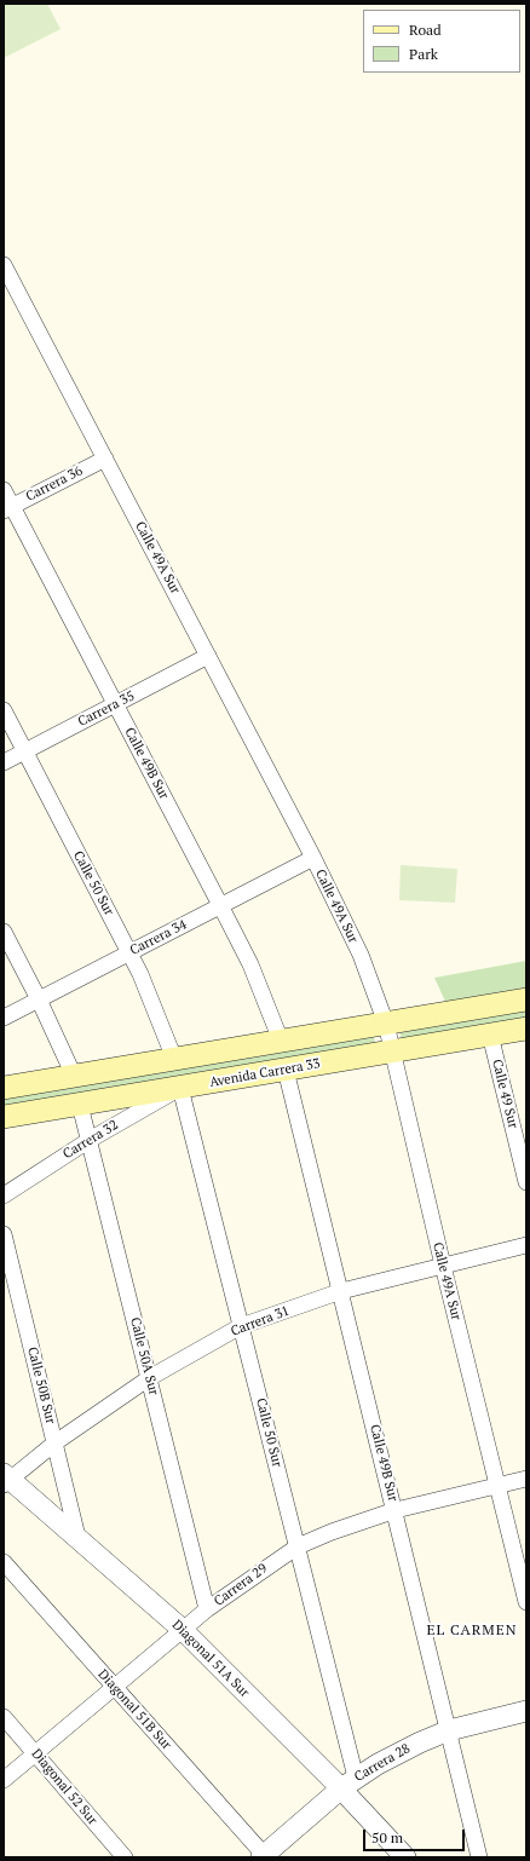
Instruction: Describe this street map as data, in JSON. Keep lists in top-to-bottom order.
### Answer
{
  "streets": {
    "main road": ["Avenida Carrera 33"],
    "street": [
      "Carrera 36",
      "Calle 49A Sur",
      "Carrera 35",
      "Calle 49B Sur",
      "Calle 50 Sur",
      "Carrera 34",
      "Calle 49 Sur",
      "Carrera 32",
      "Carrera 31",
      "Calle 50A Sur",
      "Calle 50B Sur",
      "Carrera 29",
      "Diagonal 51A Sur",
      "Diagonal 51B Sur",
      "Carrera 28",
      "Diagonal 52 Sur"
    ]
  },
  "crossings": [
    ["Carrera 36", "Calle 49A Sur"],
    ["Carrera 36", "Calle 49B Sur"],
    ["Calle 49A Sur", "Carrera 35"],
    ["Calle 49A Sur", "Carrera 34"],
    ["Calle 49A Sur", "Avenida Carrera 33"],
    ["Calle 49A Sur", "Carrera 31"],
    ["Calle 49A Sur", "Carrera 29"],
    ["Carrera 35", "Calle 49B Sur"],
    ["Carrera 35", "Calle 50 Sur"],
    ["Calle 49B Sur", "Carrera 34"],
    ["Calle 49B Sur", "Avenida Carrera 33"],
    ["Calle 49B Sur", "Carrera 31"],
    ["Calle 49B Sur", "Carrera 29"],
    ["Calle 49B Sur", "Carrera 28"],
    ["Calle 50 Sur", "Carrera 34"],
    ["Calle 50 Sur", "Avenida Carrera 33"],
    ["Calle 50 Sur", "Carrera 32"],
    ["Calle 50 Sur", "Carrera 31"],
    ["Calle 50 Sur", "Carrera 29"],
    ["Calle 50 Sur", "Diagonal 51A Sur"],
    ["Calle 50 Sur", "Carrera 28"],
    ["Avenida Carrera 33", "Calle 49 Sur"],
    ["Avenida Carrera 33", "Carrera 32"],
    ["Avenida Carrera 33", "Calle 50A Sur"],
    ["Carrera 32", "Calle 50A Sur"],
    ["Carrera 31", "Calle 50A Sur"],
    ["Carrera 31", "Calle 50B Sur"],
    ["Carrera 31", "Diagonal 51A Sur"],
    ["Calle 50A Sur", "Carrera 29"],
    ["Calle 50B Sur", "Diagonal 51A Sur"],
    ["Carrera 29", "Diagonal 51A Sur"],
    ["Carrera 29", "Diagonal 51B Sur"],
    ["Carrera 29", "Diagonal 52 Sur"],
    ["Diagonal 51A Sur", "Carrera 28"],
    ["Diagonal 51B Sur", "Carrera 28"]
  ],
  "districts": ["EL CARMEN"],
  "legend": ["Road", "Park"],
  "scale_bar": "50 m"
}
